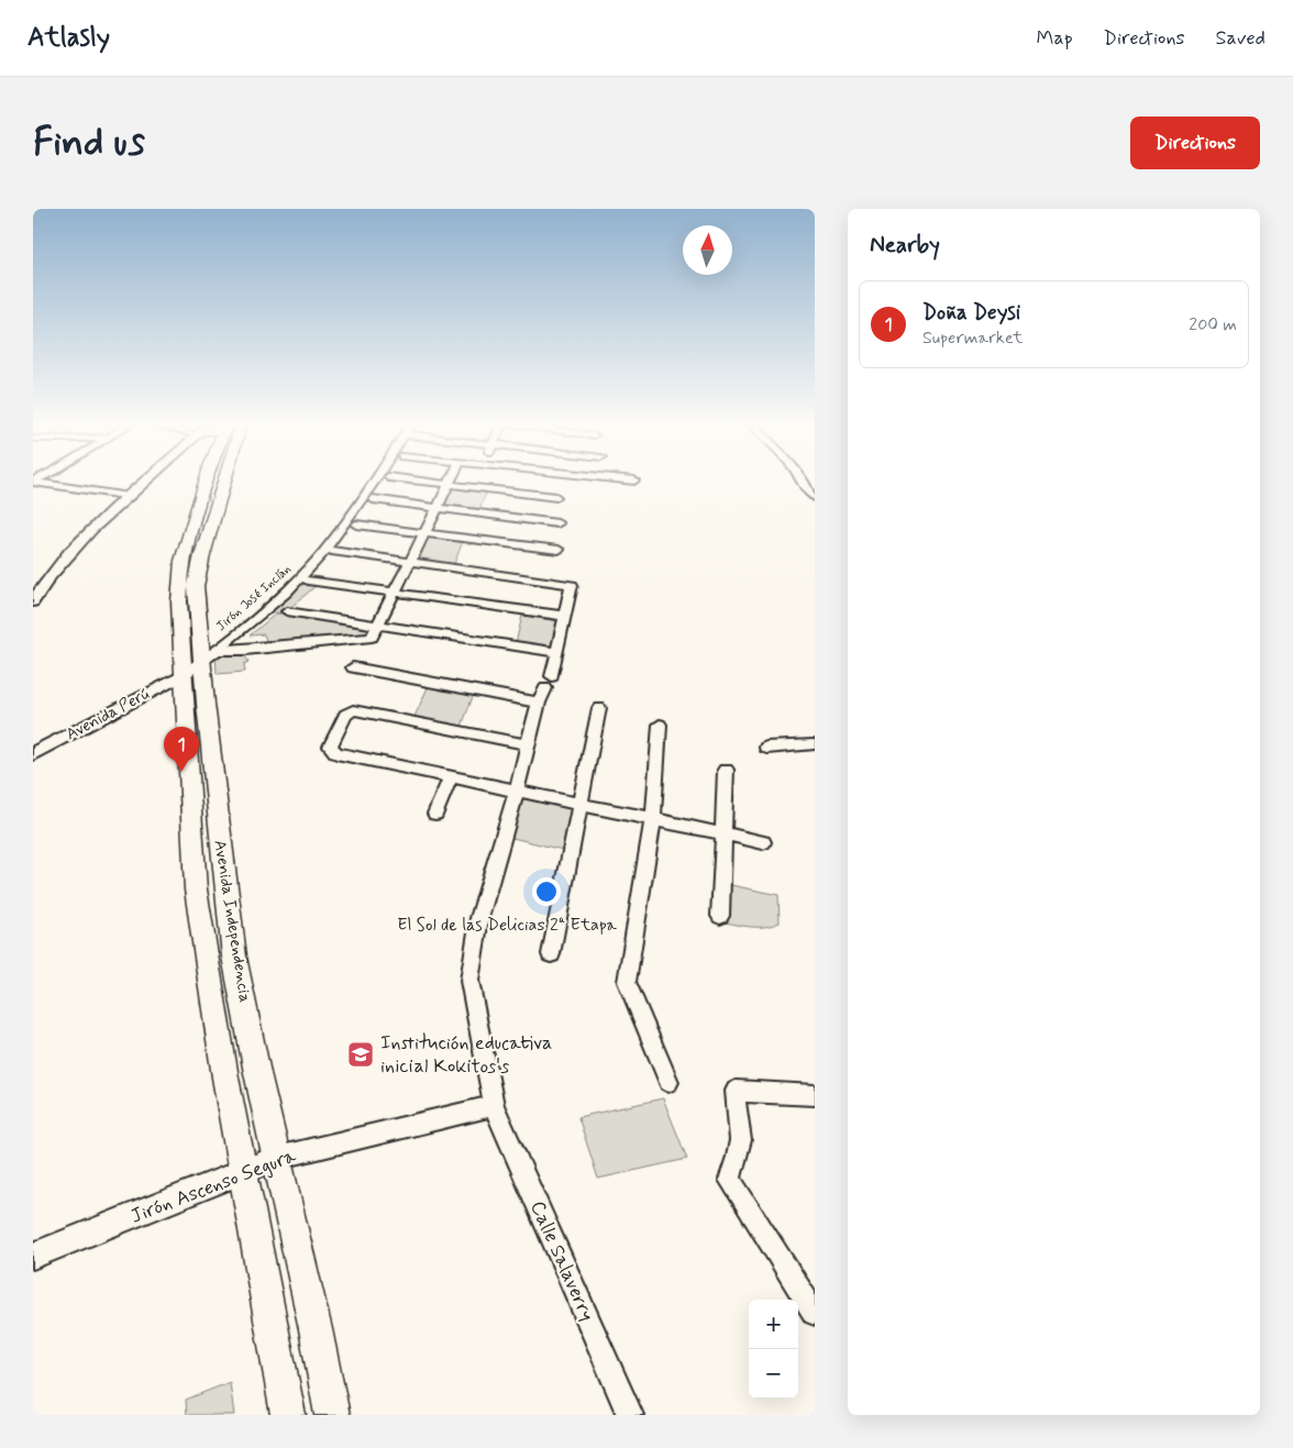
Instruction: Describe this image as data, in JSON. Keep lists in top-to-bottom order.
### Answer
{
  "streets": {
    "main road": ["Avenida Independencia"],
    "street": [
      "Jirón José Inclán",
      "Avenida Perú",
      "Jirón Ascenso Segura",
      "Calle Salaverry"
    ]
  },
  "crossings": [
    ["Jirón José Inclán", "Avenida Perú"],
    ["Jirón José Inclán", "Avenida Independencia"],
    ["Avenida Perú", "Avenida Independencia"],
    ["Avenida Independencia", "Jirón Ascenso Segura"],
    ["Jirón Ascenso Segura", "Calle Salaverry"]
  ],
  "districts": ["El Sol de las Delicias 2ª Etapa"],
  "places": {
    "school or university": ["Institución educativa inicial Kokitos's"]
  },
  "north": "top",
  "page": {
    "header": "Atlasly",
    "nav": ["Map", "Directions", "Saved"],
    "buttons": "Directions",
    "title": "Find us",
    "heading": "Nearby",
    "list": [
      {
        "mark": "1",
        "name": "Doña Deysi",
        "note": "Supermarket",
        "value": "200 m"
      }
    ],
    "pins": "1",
    "map_buttons": ["+", "−"]
  }
}
